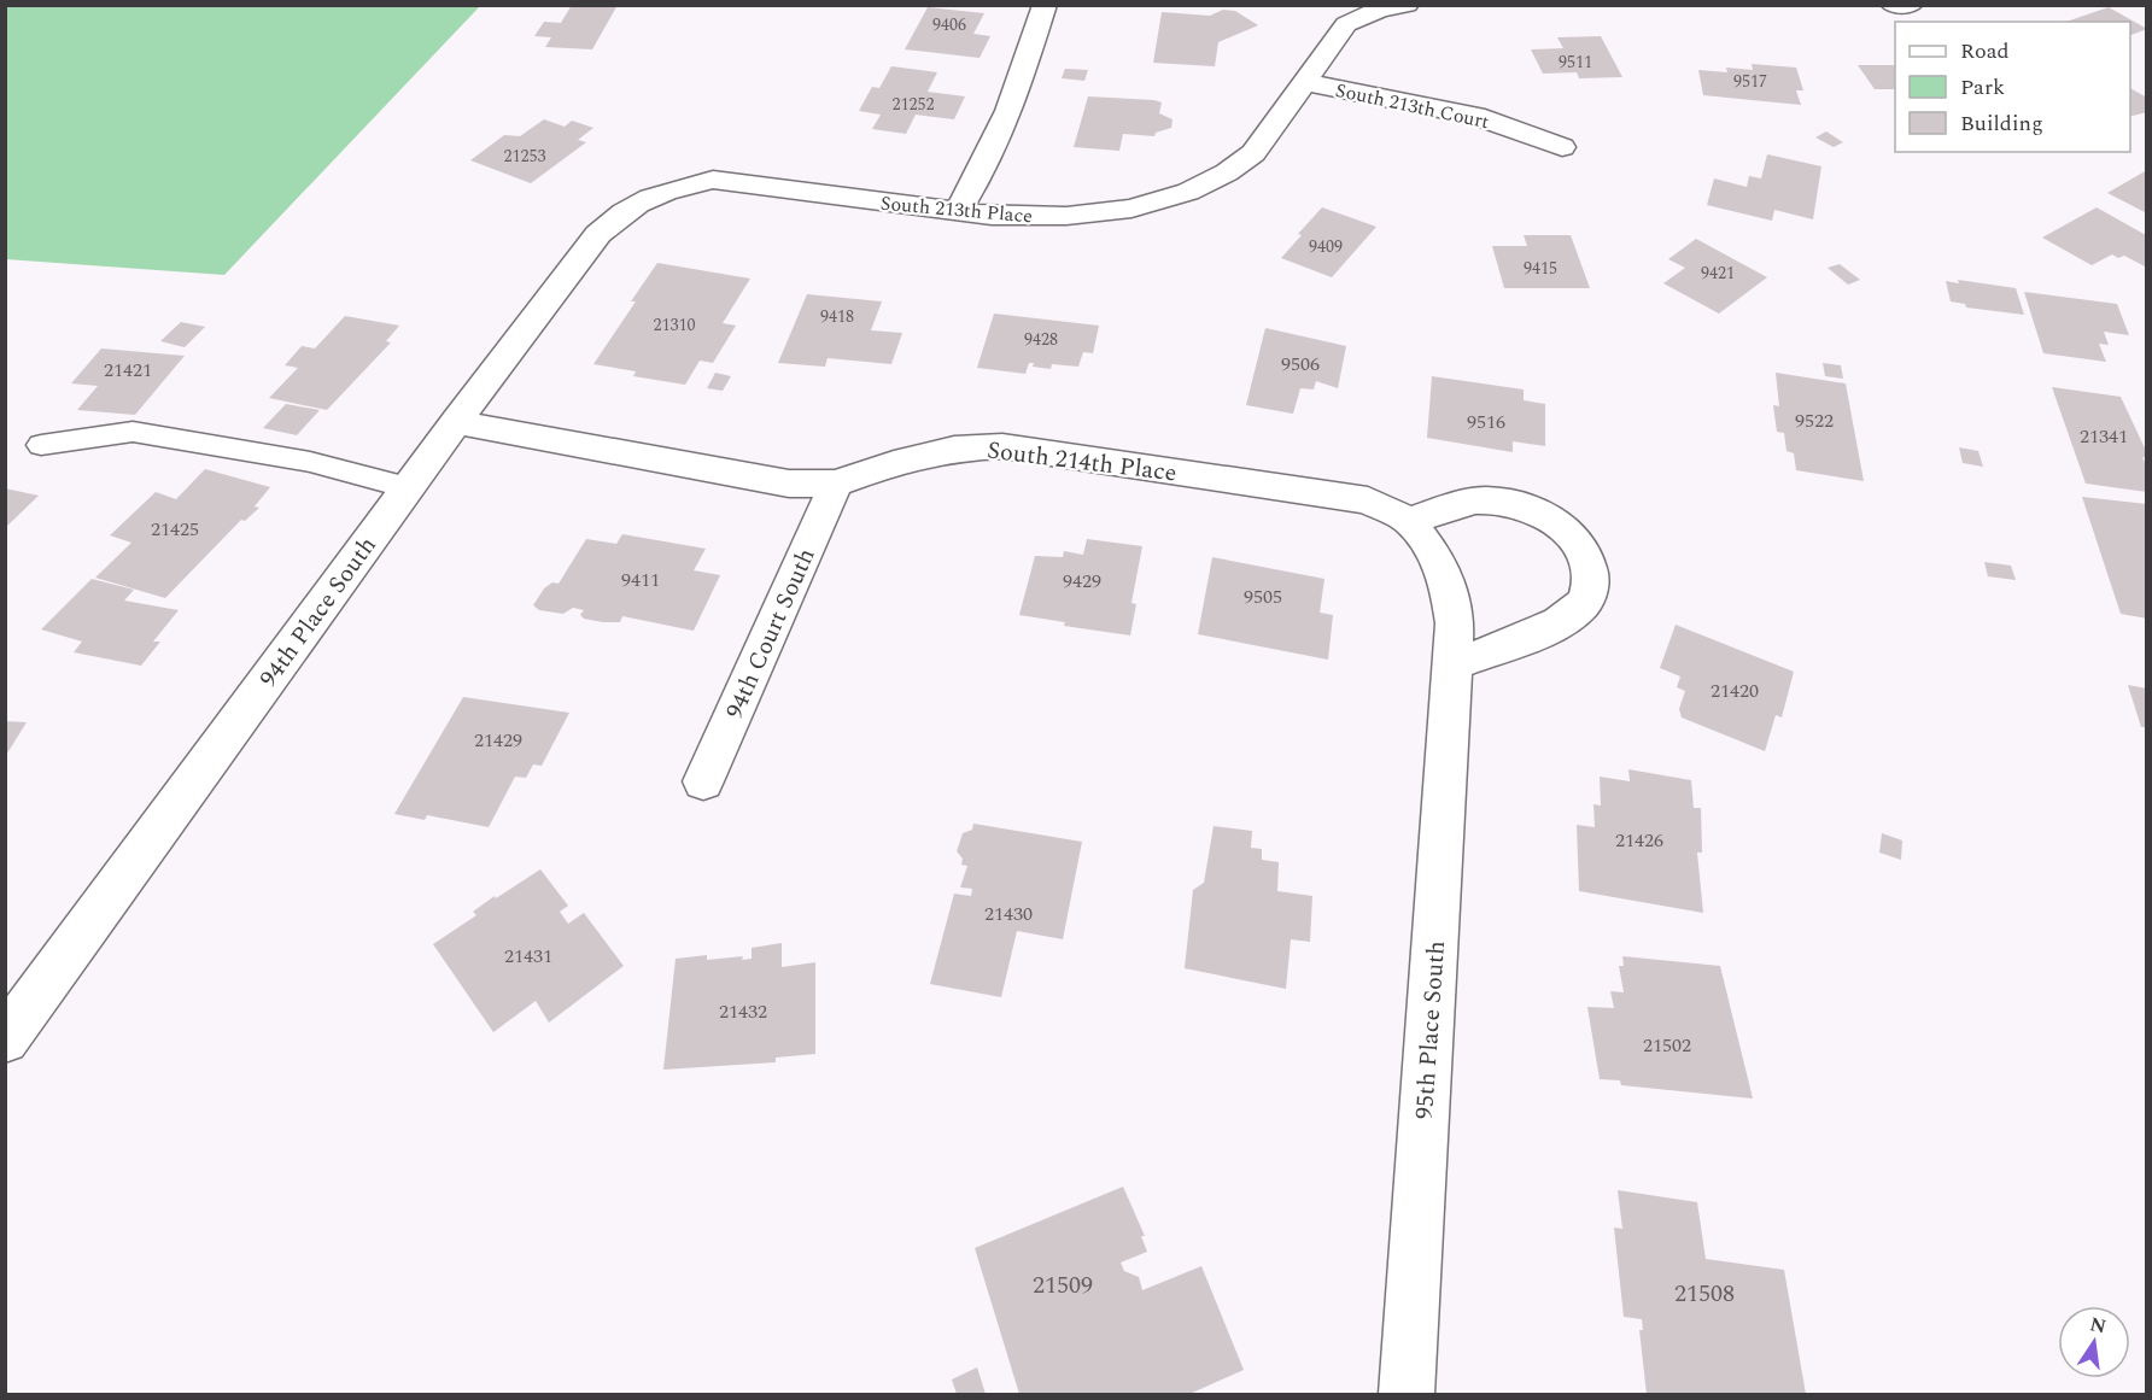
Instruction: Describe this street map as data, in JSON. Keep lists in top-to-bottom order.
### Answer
{
  "streets": {
    "street": [
      "South 213th Court",
      "South 213th Place",
      "South 214th Place",
      "94th Place South",
      "94th Court South",
      "95th Place South"
    ]
  },
  "crossings": [
    ["South 213th Court", "South 213th Place"],
    ["South 213th Place", "94th Place South"],
    ["South 214th Place", "94th Place South"],
    ["South 214th Place", "94th Court South"],
    ["South 214th Place", "95th Place South"]
  ],
  "house_numbers": [
    "9406",
    "9511",
    "9517",
    "21252",
    "21253",
    "9409",
    "9415",
    "9421",
    "9418",
    "21310",
    "9428",
    "9506",
    "21421",
    "9522",
    "9516",
    "21341",
    "21425",
    "9411",
    "9429",
    "9505",
    "21420",
    "21429",
    "21426",
    "21430",
    "21431",
    "21432",
    "21502",
    "21509",
    "21508"
  ],
  "legend": ["Road", "Park", "Building"],
  "north": "top"
}
